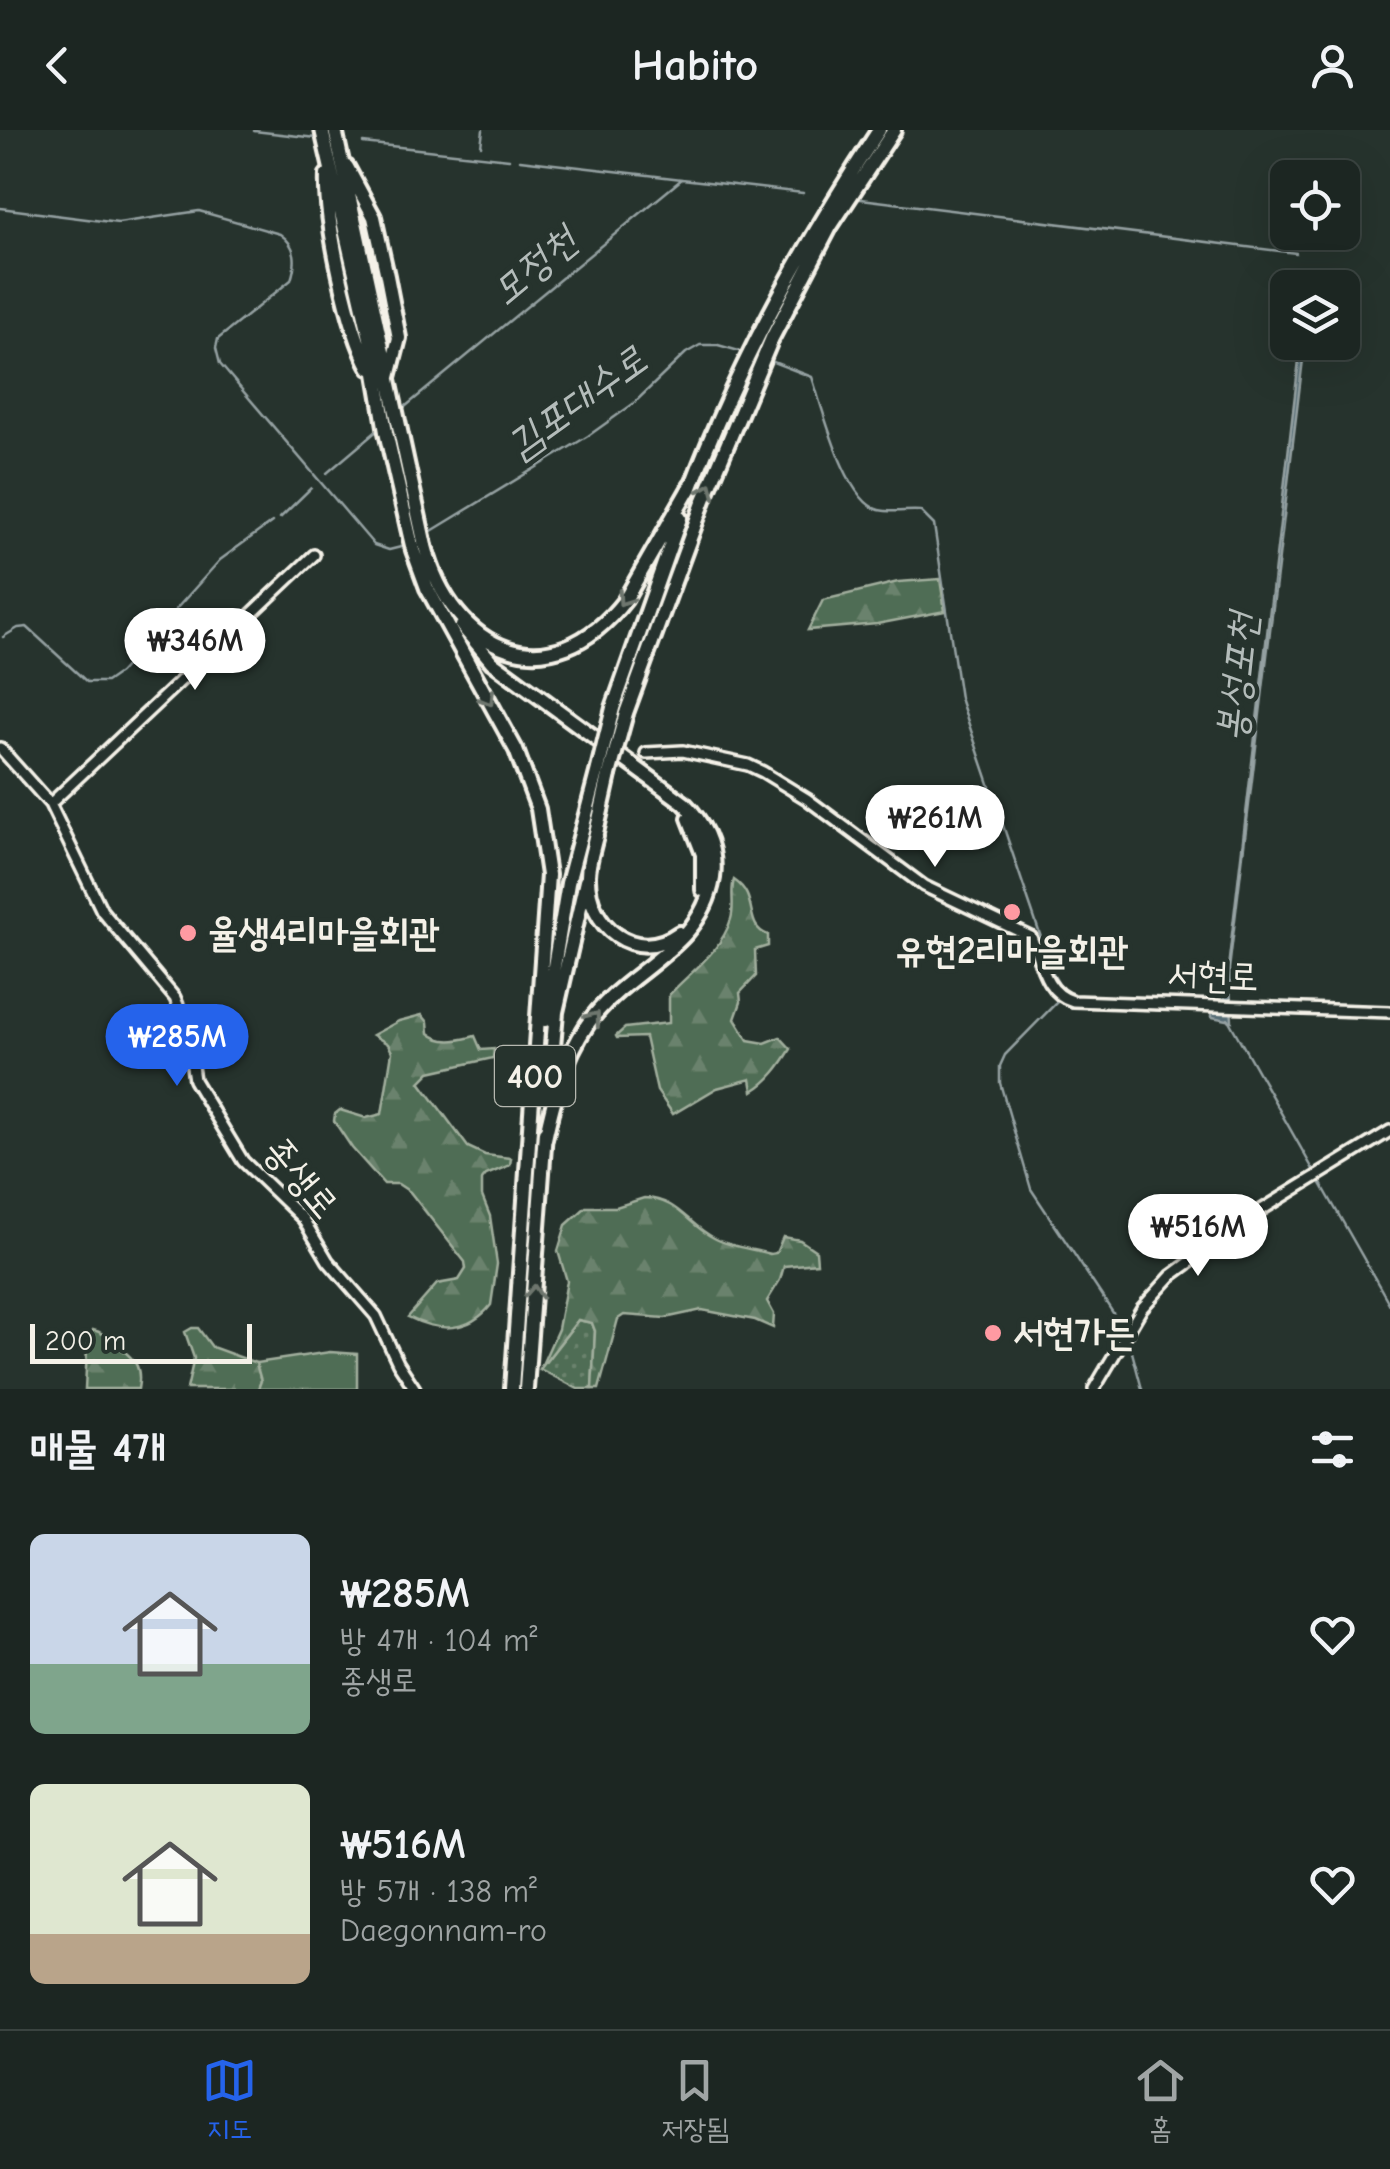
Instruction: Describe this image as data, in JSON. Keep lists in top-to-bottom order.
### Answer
{
  "streets": {
    "highway": ["400"],
    "street": ["서현로", "종생로"]
  },
  "water": ["모정천", "김포대수로", "봉성포천"],
  "places": ["유현2리마을회관", "율생4리마을회관", "서현가든"],
  "scale_bar": "200 m",
  "page": {
    "header": "Habito",
    "price": [
      "₩346M",
      "₩261M",
      "₩285M",
      "₩516M"
    ],
    "scale": "200 m",
    "heading": "매물 4개",
    "list": [
      {
        "name": "₩285M",
        "note": "방 4개 · 104 m² · 종생로"
      },
      {
        "name": "₩516M",
        "note": "방 5개 · 138 m² · Daegonnam-ro"
      }
    ],
    "tabs": ["지도", "저장됨", "홈"]
  }
}
